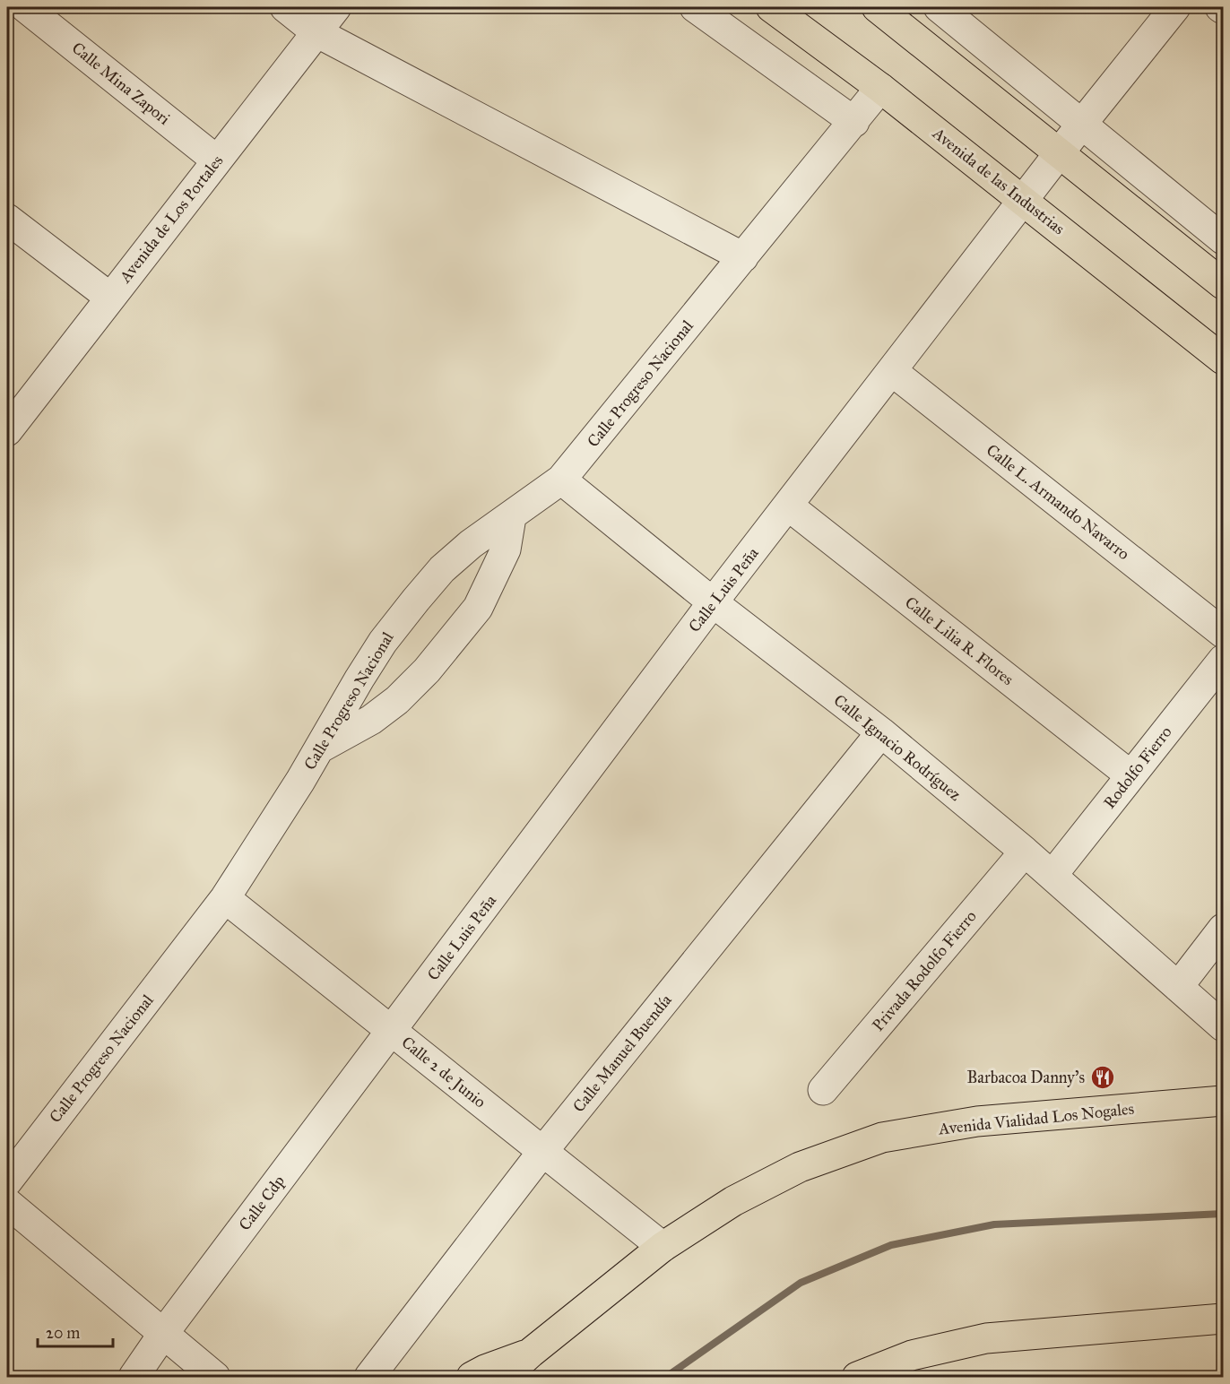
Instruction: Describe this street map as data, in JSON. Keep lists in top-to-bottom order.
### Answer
{
  "streets": {
    "main road": ["Avenida de las Industrias", "Avenida Vialidad Los Nogales"],
    "street": [
      "Calle Mina Zapori",
      "Avenida de Los Portales",
      "Calle Progreso Nacional",
      "Calle L. Armando Navarro",
      "Calle Luis Peña",
      "Calle Lilia R. Flores",
      "Calle Ignacio Rodríguez",
      "Rodolfo Fierro",
      "Privada Rodolfo Fierro",
      "Calle Manuel Buendía",
      "Calle 2 de Junio",
      "Calle Cdp"
    ]
  },
  "crossings": [
    ["Calle Mina Zapori", "Avenida de Los Portales"],
    ["Avenida de las Industrias", "Calle Progreso Nacional"],
    ["Avenida de las Industrias", "Calle Luis Peña"],
    ["Calle Progreso Nacional", "Calle Ignacio Rodríguez"],
    ["Calle Progreso Nacional", "Calle 2 de Junio"],
    ["Calle L. Armando Navarro", "Calle Luis Peña"],
    ["Calle Luis Peña", "Calle Lilia R. Flores"],
    ["Calle Luis Peña", "Calle Ignacio Rodríguez"],
    ["Calle Luis Peña", "Calle 2 de Junio"],
    ["Calle Luis Peña", "Calle Cdp"],
    ["Calle Lilia R. Flores", "Rodolfo Fierro"],
    ["Calle Ignacio Rodríguez", "Rodolfo Fierro"],
    ["Calle Ignacio Rodríguez", "Privada Rodolfo Fierro"],
    ["Calle Ignacio Rodríguez", "Calle Manuel Buendía"],
    ["Calle Manuel Buendía", "Calle 2 de Junio"],
    ["Calle 2 de Junio", "Avenida Vialidad Los Nogales"],
    ["Calle 2 de Junio", "Calle Cdp"]
  ],
  "places": {
    "restaurant": ["Barbacoa Danny's"]
  },
  "scale_bar": "20 m"
}
